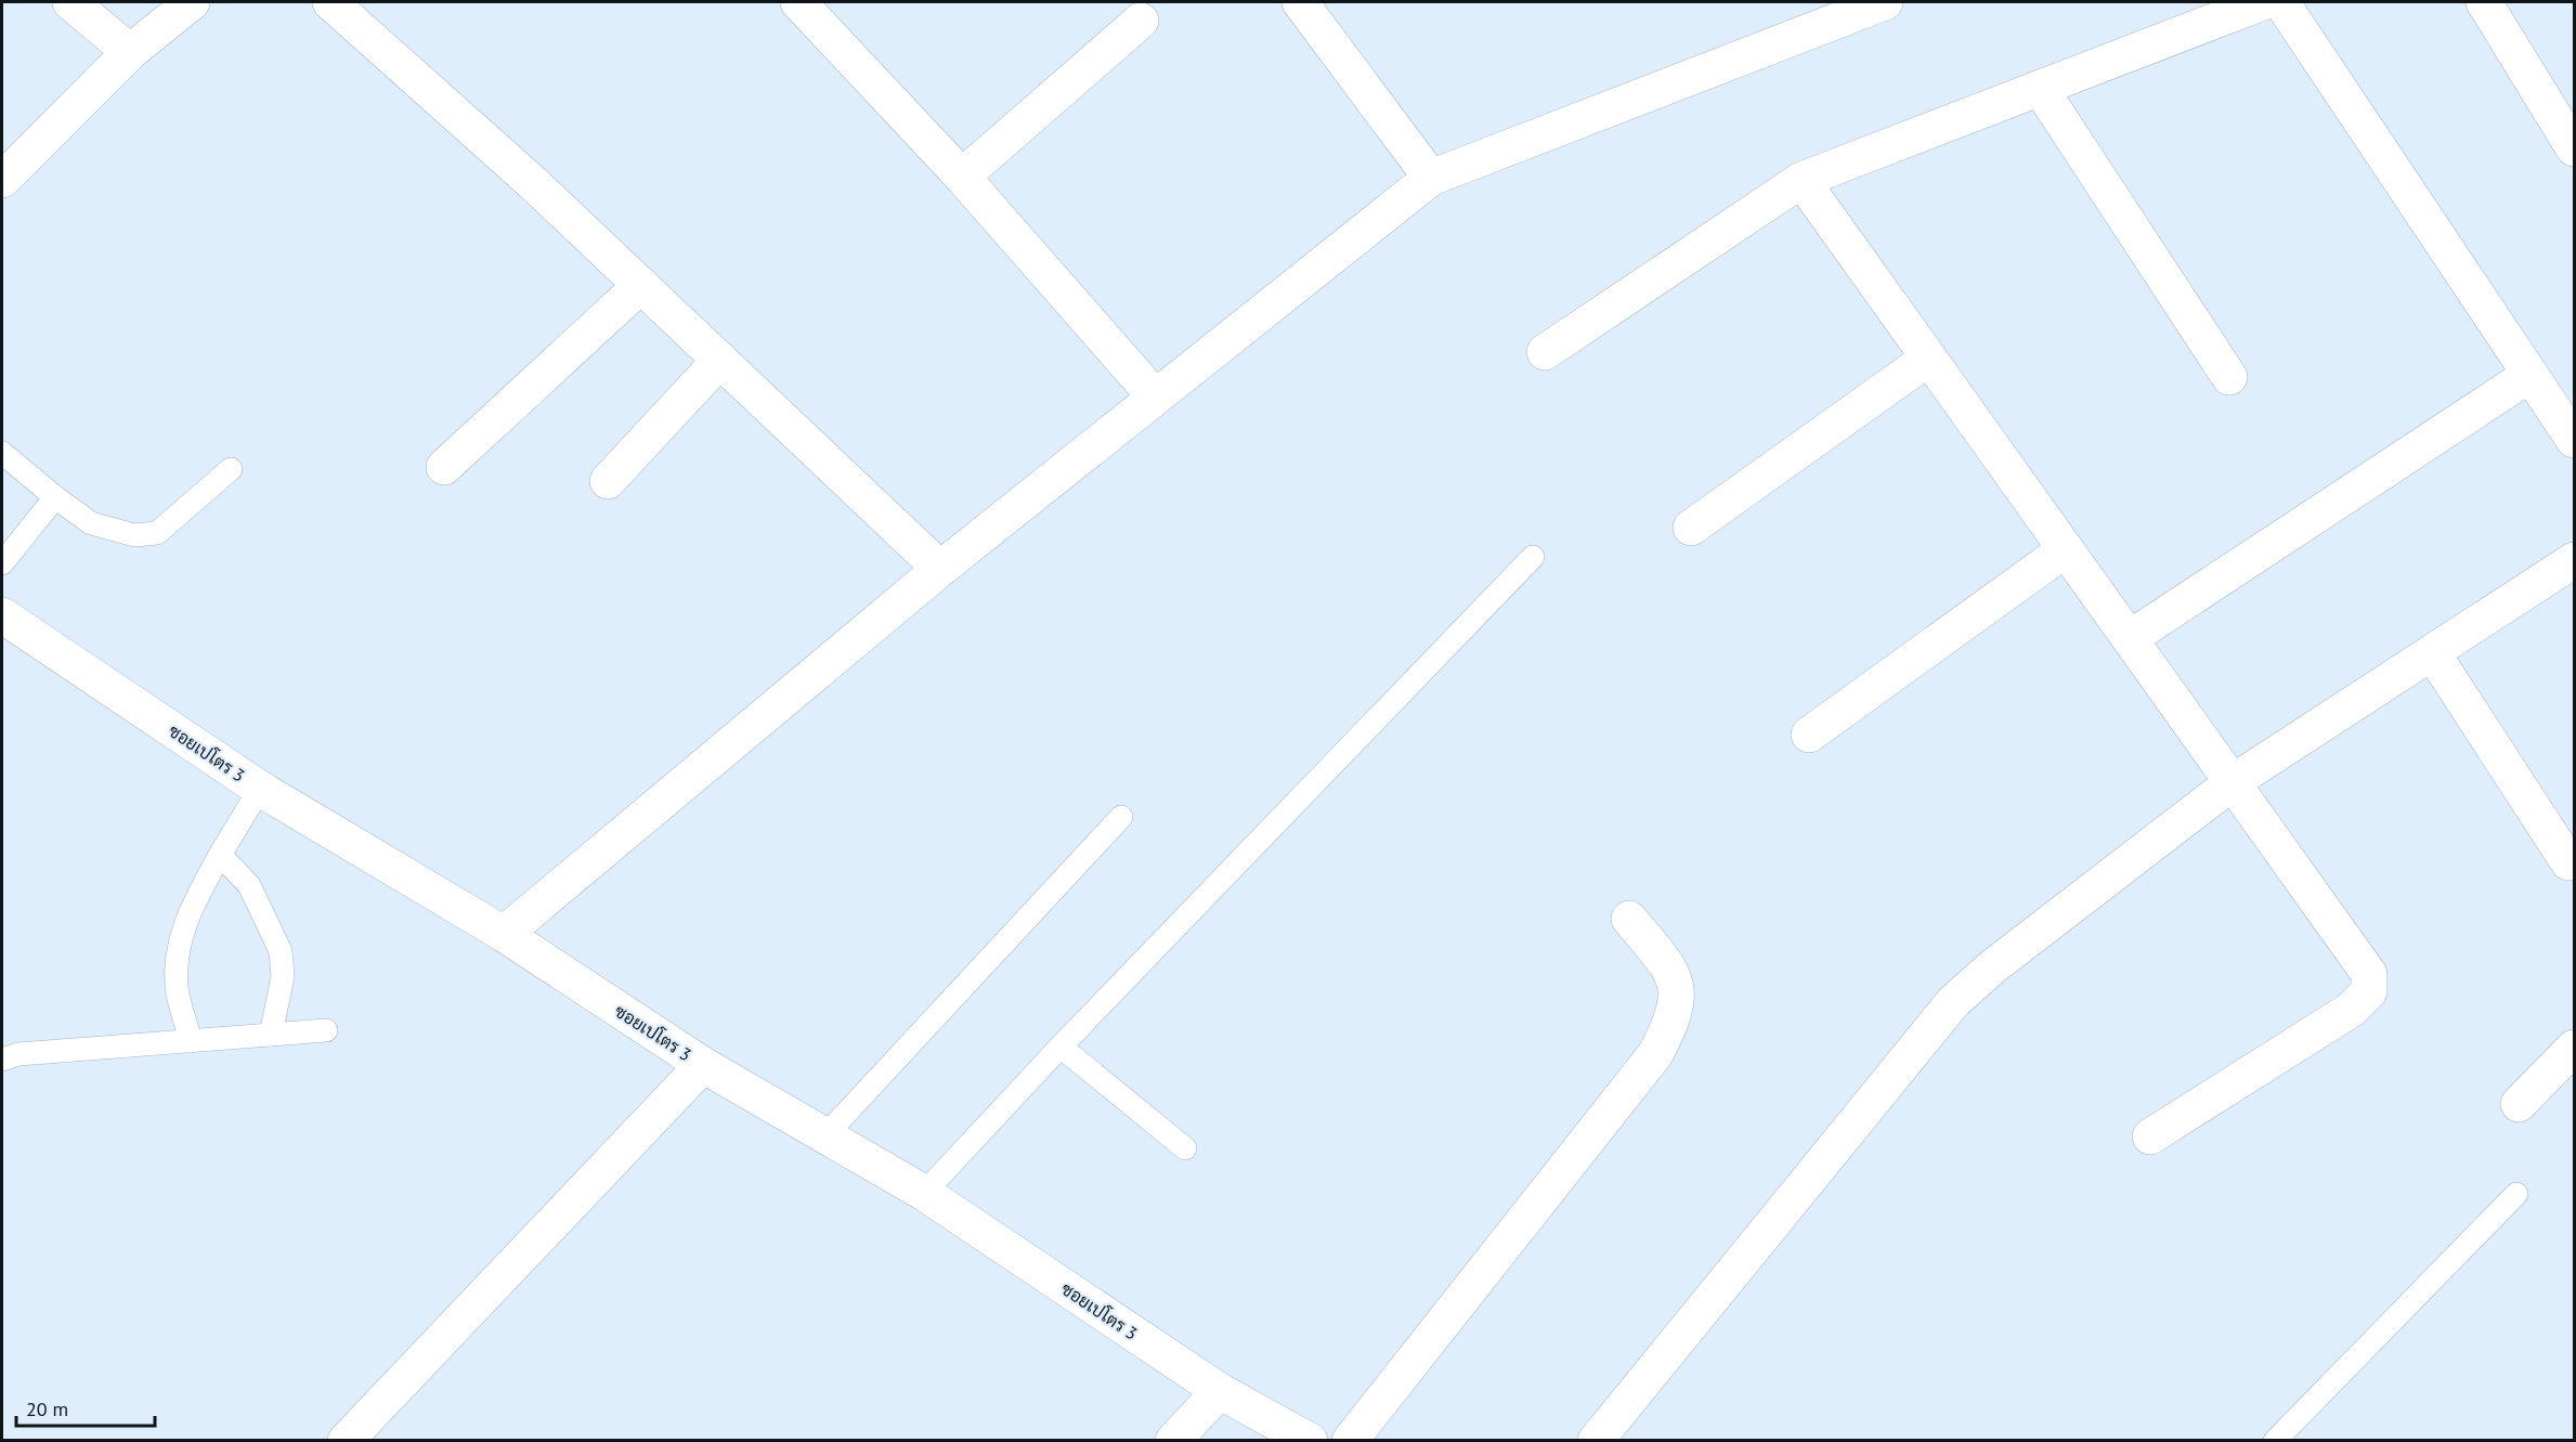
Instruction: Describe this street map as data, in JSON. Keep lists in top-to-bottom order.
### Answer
{
  "streets": {
    "street": ["ซอยเปโตร 3"]
  },
  "scale_bar": "20 m"
}
